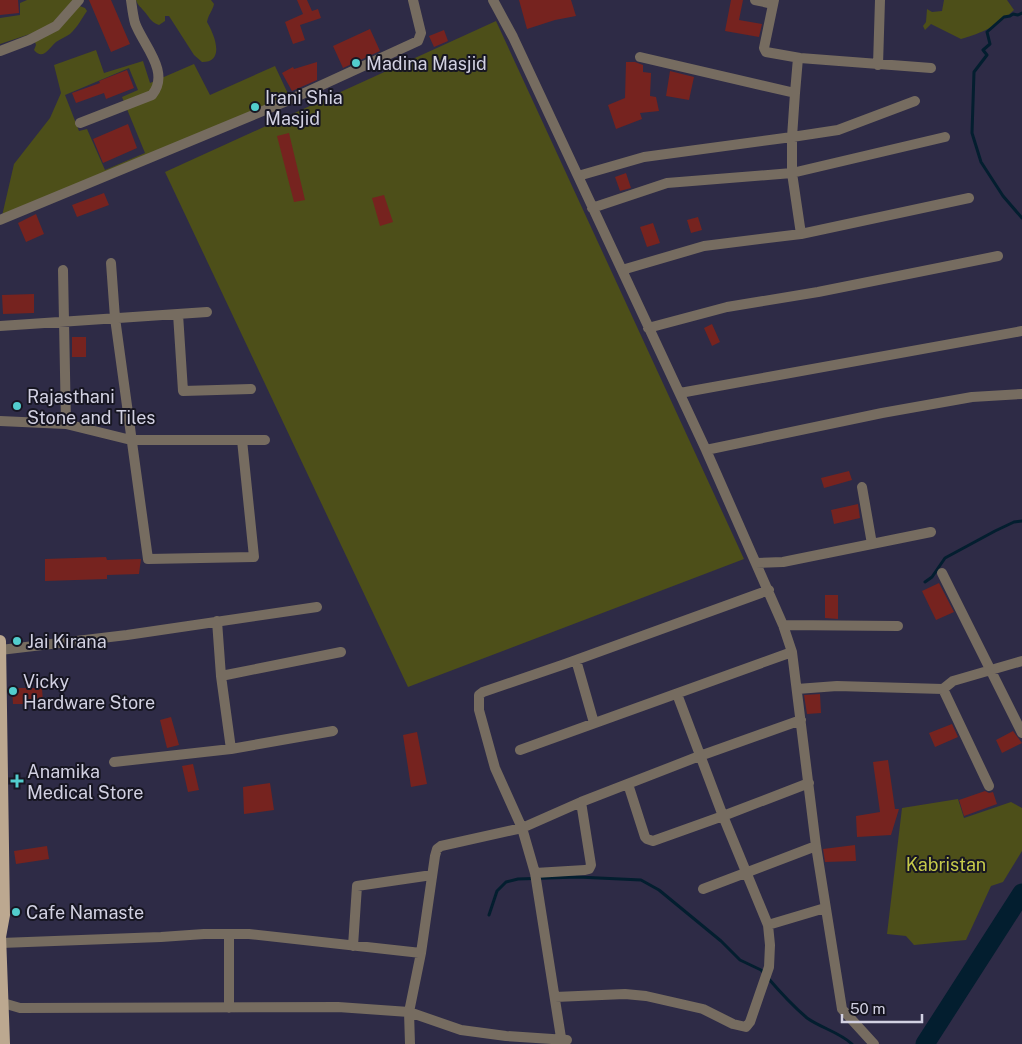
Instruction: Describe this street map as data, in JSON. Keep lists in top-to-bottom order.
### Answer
{
  "parks": ["Kabristan"],
  "places": {
    "other": [
      "Madina Masjid",
      "Irani Shia Masjid",
      "Rajasthani Stone and Tiles",
      "Jai Kirana",
      "Vicky Hardware Store",
      "Cafe Namaste"
    ],
    "health": ["Anamika Medical Store"]
  },
  "scale_bar": "50 m"
}
